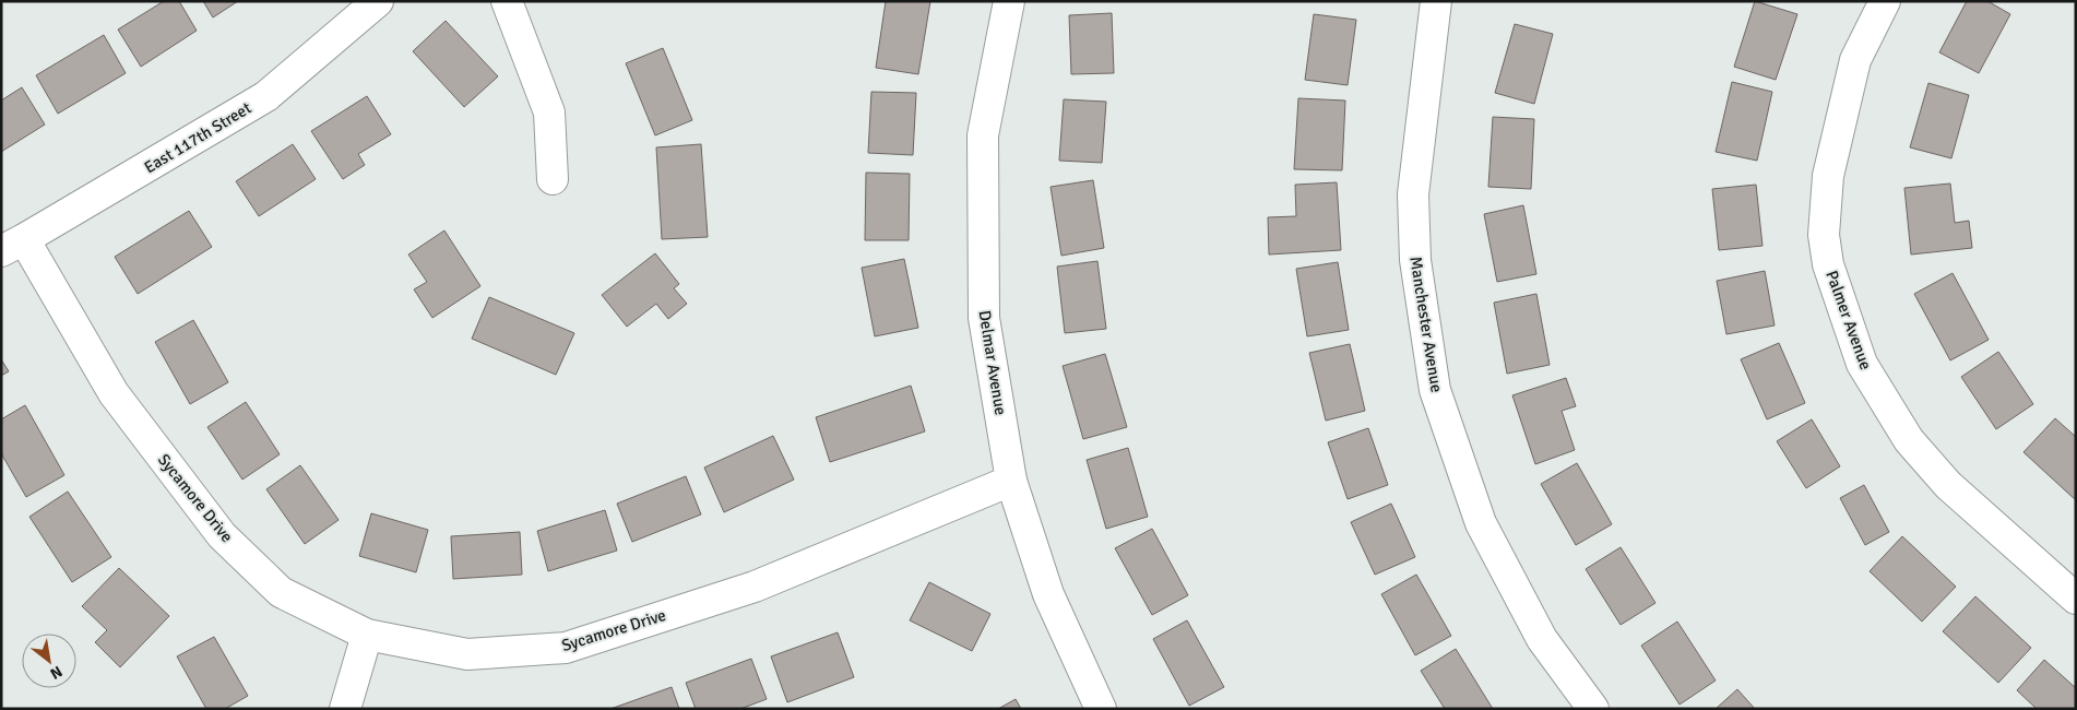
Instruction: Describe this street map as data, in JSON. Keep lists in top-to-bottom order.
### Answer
{
  "streets": {
    "street": [
      "East 117th Street",
      "Palmer Avenue",
      "Manchester Avenue",
      "Delmar Avenue",
      "Sycamore Drive"
    ]
  },
  "crossings": [
    ["East 117th Street", "Sycamore Drive"],
    ["Delmar Avenue", "Sycamore Drive"]
  ],
  "north": "bottom right"
}
